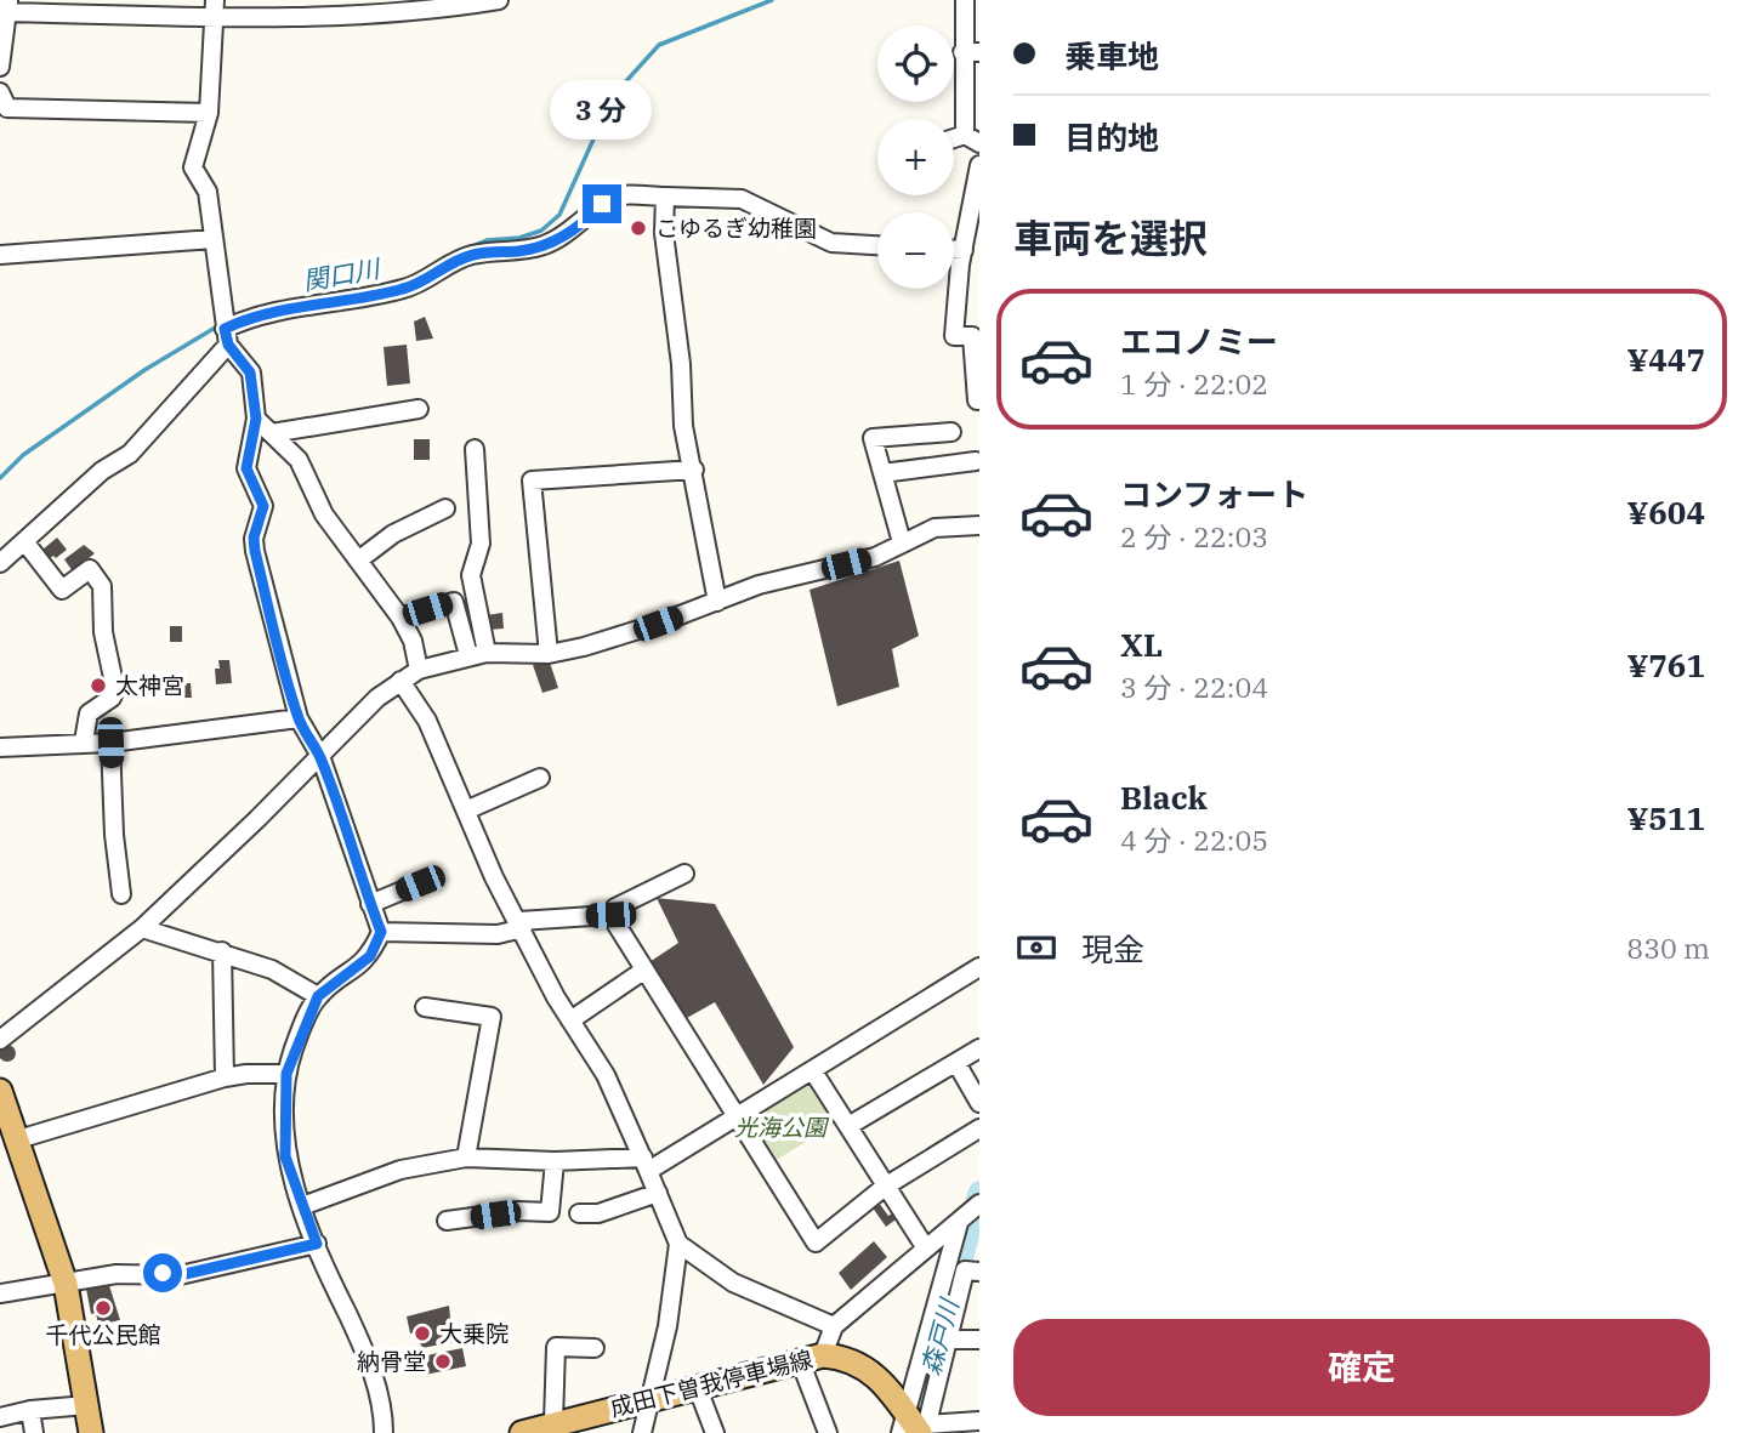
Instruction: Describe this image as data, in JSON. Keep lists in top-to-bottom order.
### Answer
{
  "streets": {
    "main road": ["成田下曽我停車場線"]
  },
  "water": ["関口川", "森戸川"],
  "parks": ["光海公園"],
  "places": [
    "こゆるぎ幼稚園",
    "太神宮",
    "千代公民館",
    "大乗院",
    "納骨堂"
  ],
  "page": {
    "banner": ["乗車地", "目的地"],
    "map_buttons": ["+", "−"],
    "bubble": "3 分",
    "heading": "車両を選択",
    "list": [
      {
        "name": "エコノミー",
        "note": "1 分 · 22:02",
        "value": "¥447"
      },
      {
        "name": "コンフォート",
        "note": "2 分 · 22:03",
        "value": "¥604"
      },
      {
        "name": "XL",
        "note": "3 分 · 22:04",
        "value": "¥761"
      },
      {
        "name": "Black",
        "note": "4 分 · 22:05",
        "value": "¥511"
      }
    ],
    "pay": ["現金", "830 m"],
    "buttons": "確定"
  }
}
